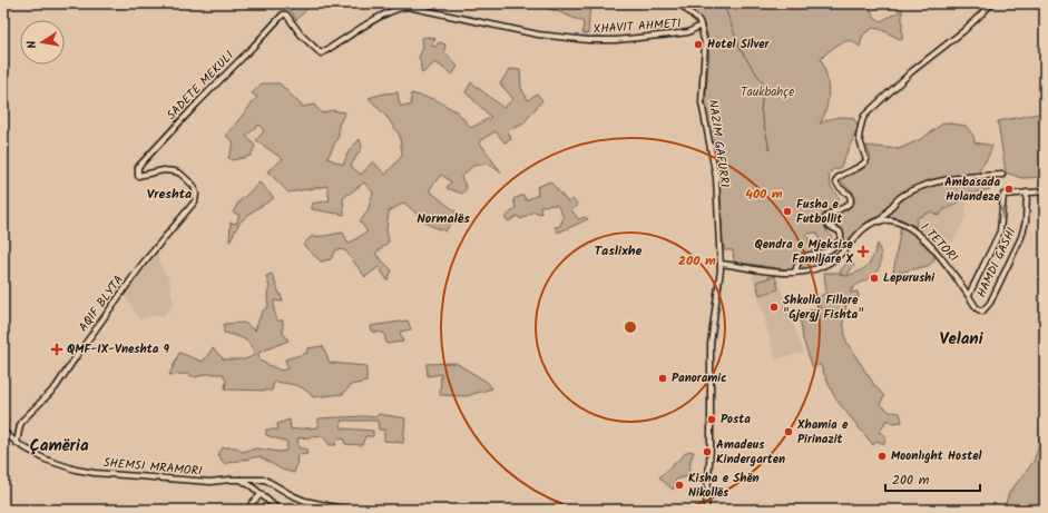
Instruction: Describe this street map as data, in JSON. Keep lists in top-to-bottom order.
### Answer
{
  "streets": {
    "street": [
      "XHAVIT AHMETI",
      "SADETE MEKULI",
      "NAZIM GAFURRI",
      "1 TETORI",
      "HAMDI GASHI",
      "AQIF BLYTA",
      "SHEMSI MRAMORI"
    ]
  },
  "crossings": [
    ["XHAVIT AHMETI", "SADETE MEKULI"],
    ["XHAVIT AHMETI", "NAZIM GAFURRI"],
    ["SADETE MEKULI", "AQIF BLYTA"],
    ["1 TETORI", "HAMDI GASHI"],
    ["AQIF BLYTA", "SHEMSI MRAMORI"]
  ],
  "districts": [
    "Vreshta",
    "Normalës",
    "Taslixhe",
    "Velani",
    "Çamëria"
  ],
  "parks": ["Taukbahçe"],
  "places": {
    "other": [
      "Hotel Silver",
      "Ambasada Holandeze",
      "Fusha e Futbollit",
      "Lepurushi",
      "Shkolla Fillore \"Gjergj Fishta\"",
      "Panoramic",
      "Posta",
      "Xhamia e Pirinazit",
      "Amadeus Kindergarten",
      "Moonlıght Hostel",
      "Kisha e Shën Nikollës"
    ],
    "health": ["Qendra e Mjeksise Familjare X", "QMF-IX-Vneshta 9"]
  },
  "scale_bar": "200 m",
  "north": "left",
  "rings": ["400 m", "200 m"]
}
